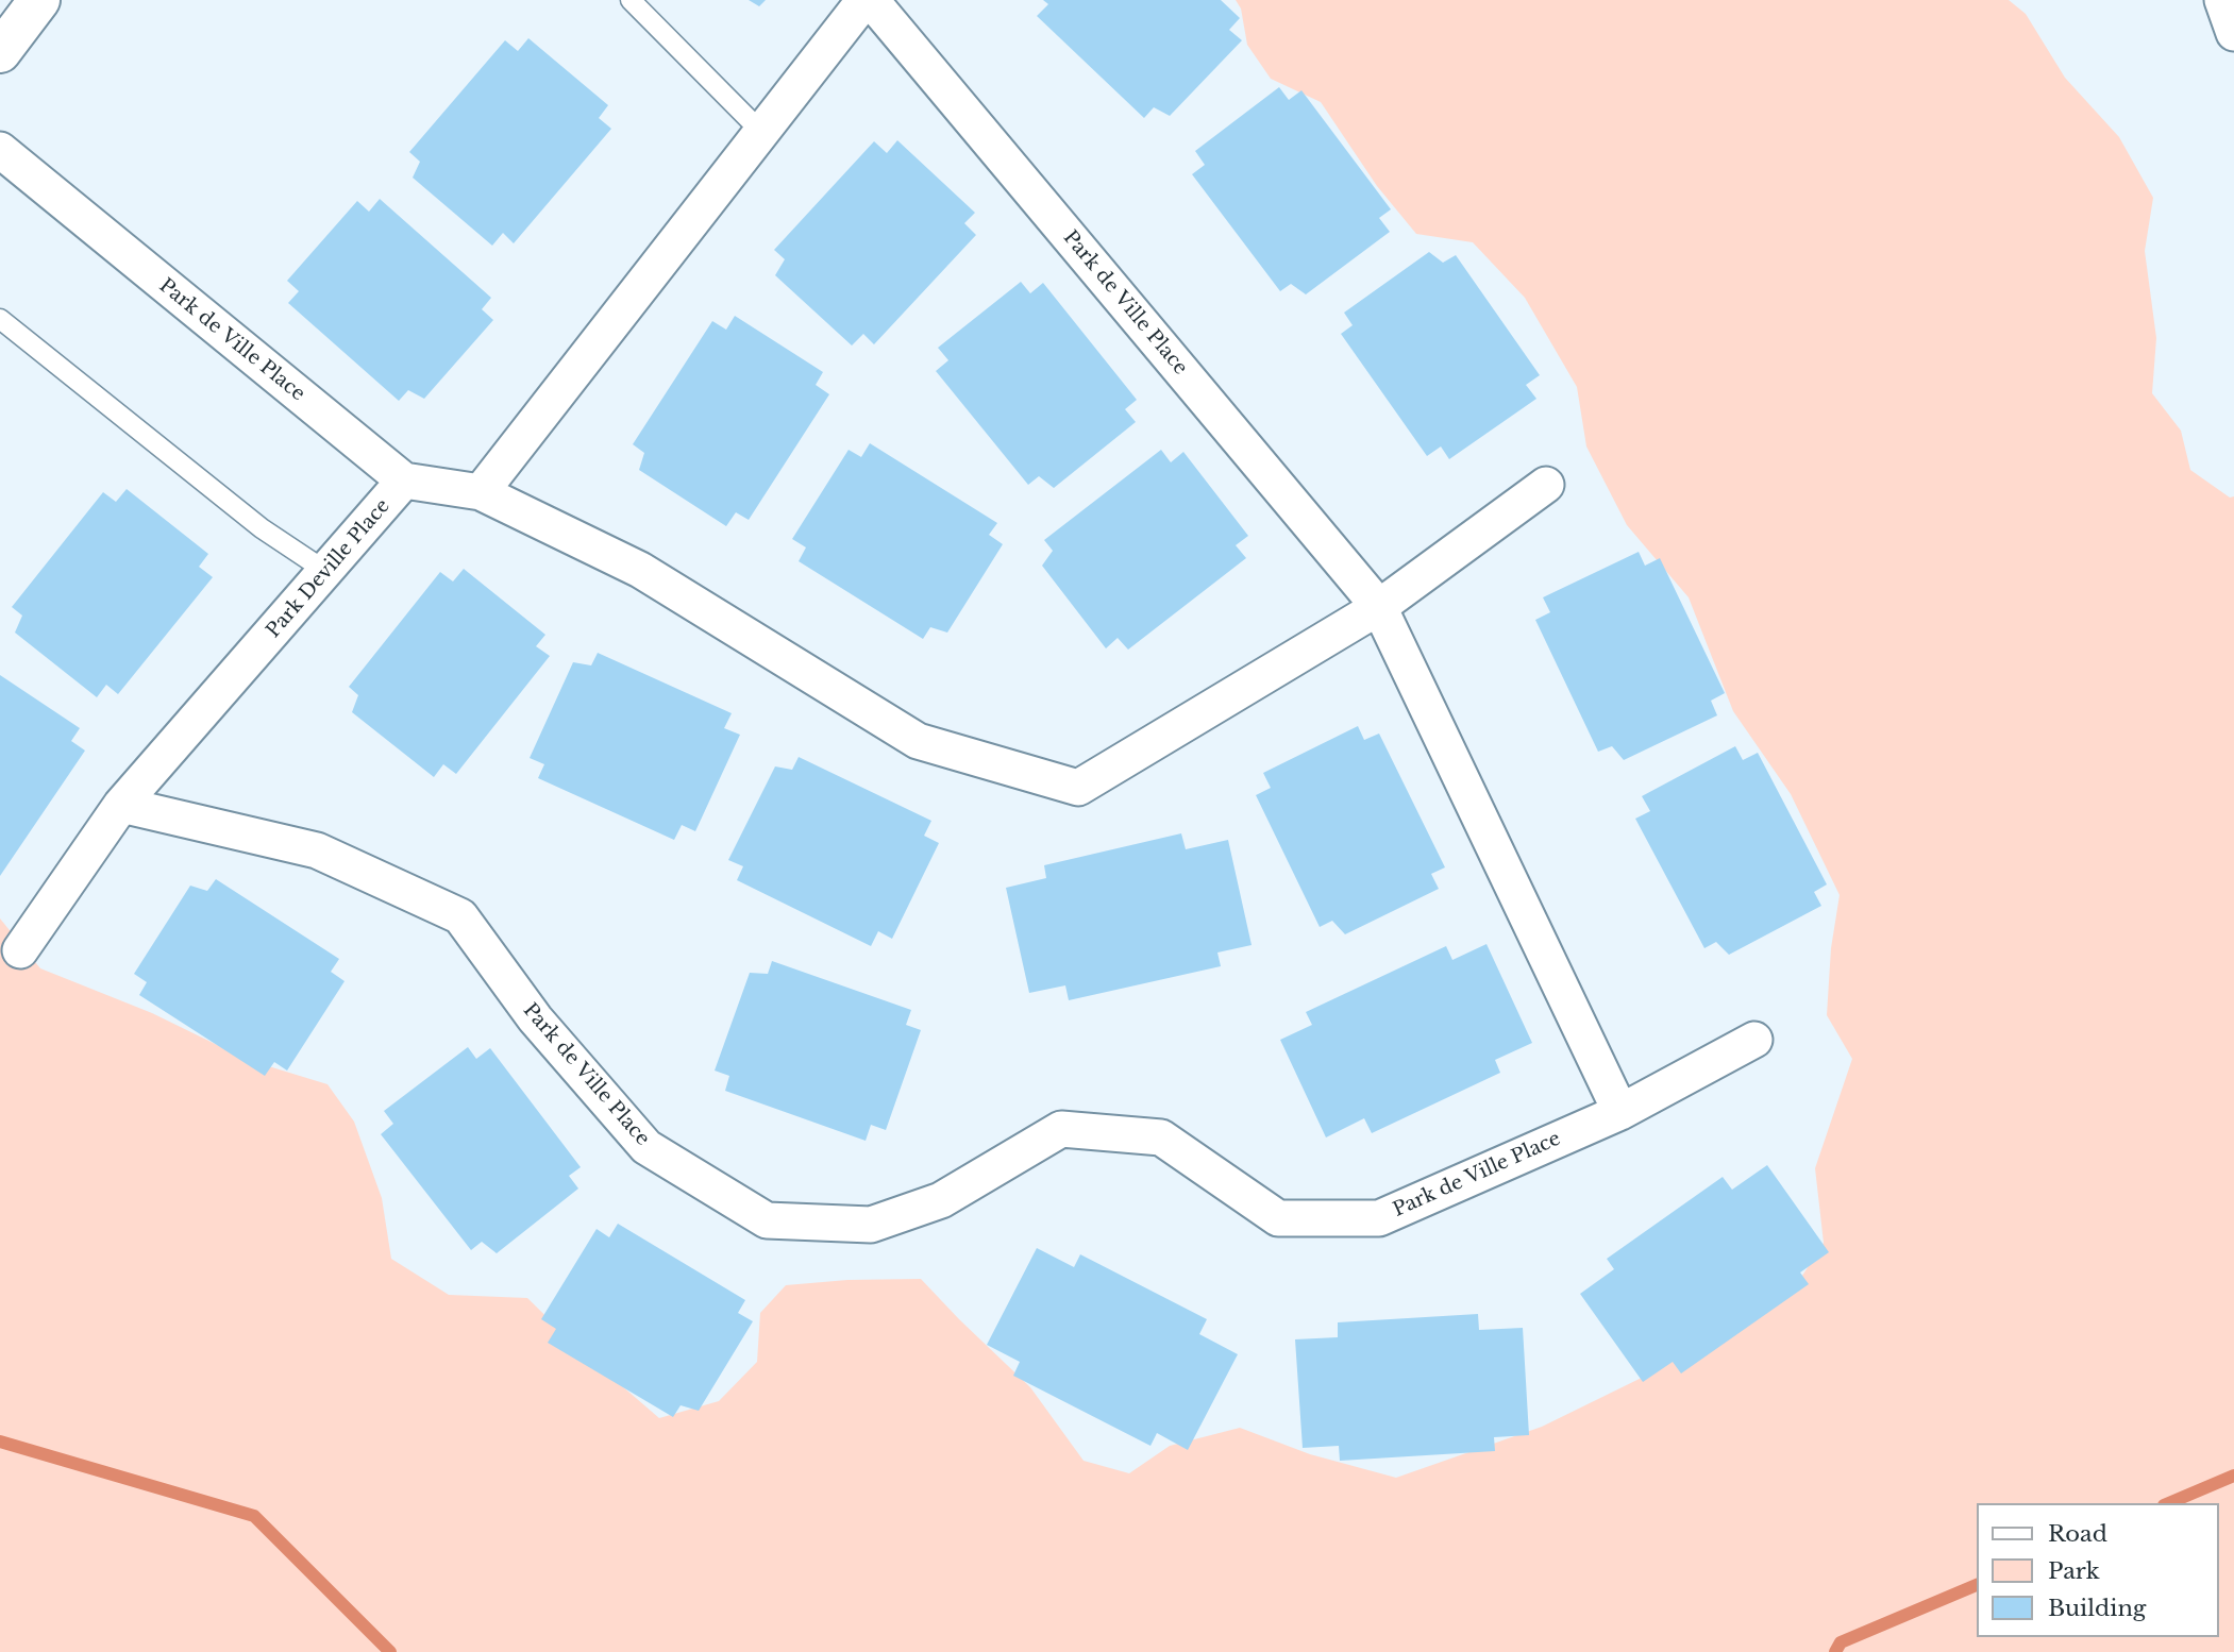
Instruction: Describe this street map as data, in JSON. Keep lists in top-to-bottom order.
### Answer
{
  "streets": {
    "street": ["Park de Ville Place", "Park Deville Place"]
  },
  "crossings": [
    ["Park de Ville Place", "Park Deville Place"]
  ],
  "legend": ["Road", "Park", "Building"]
}
